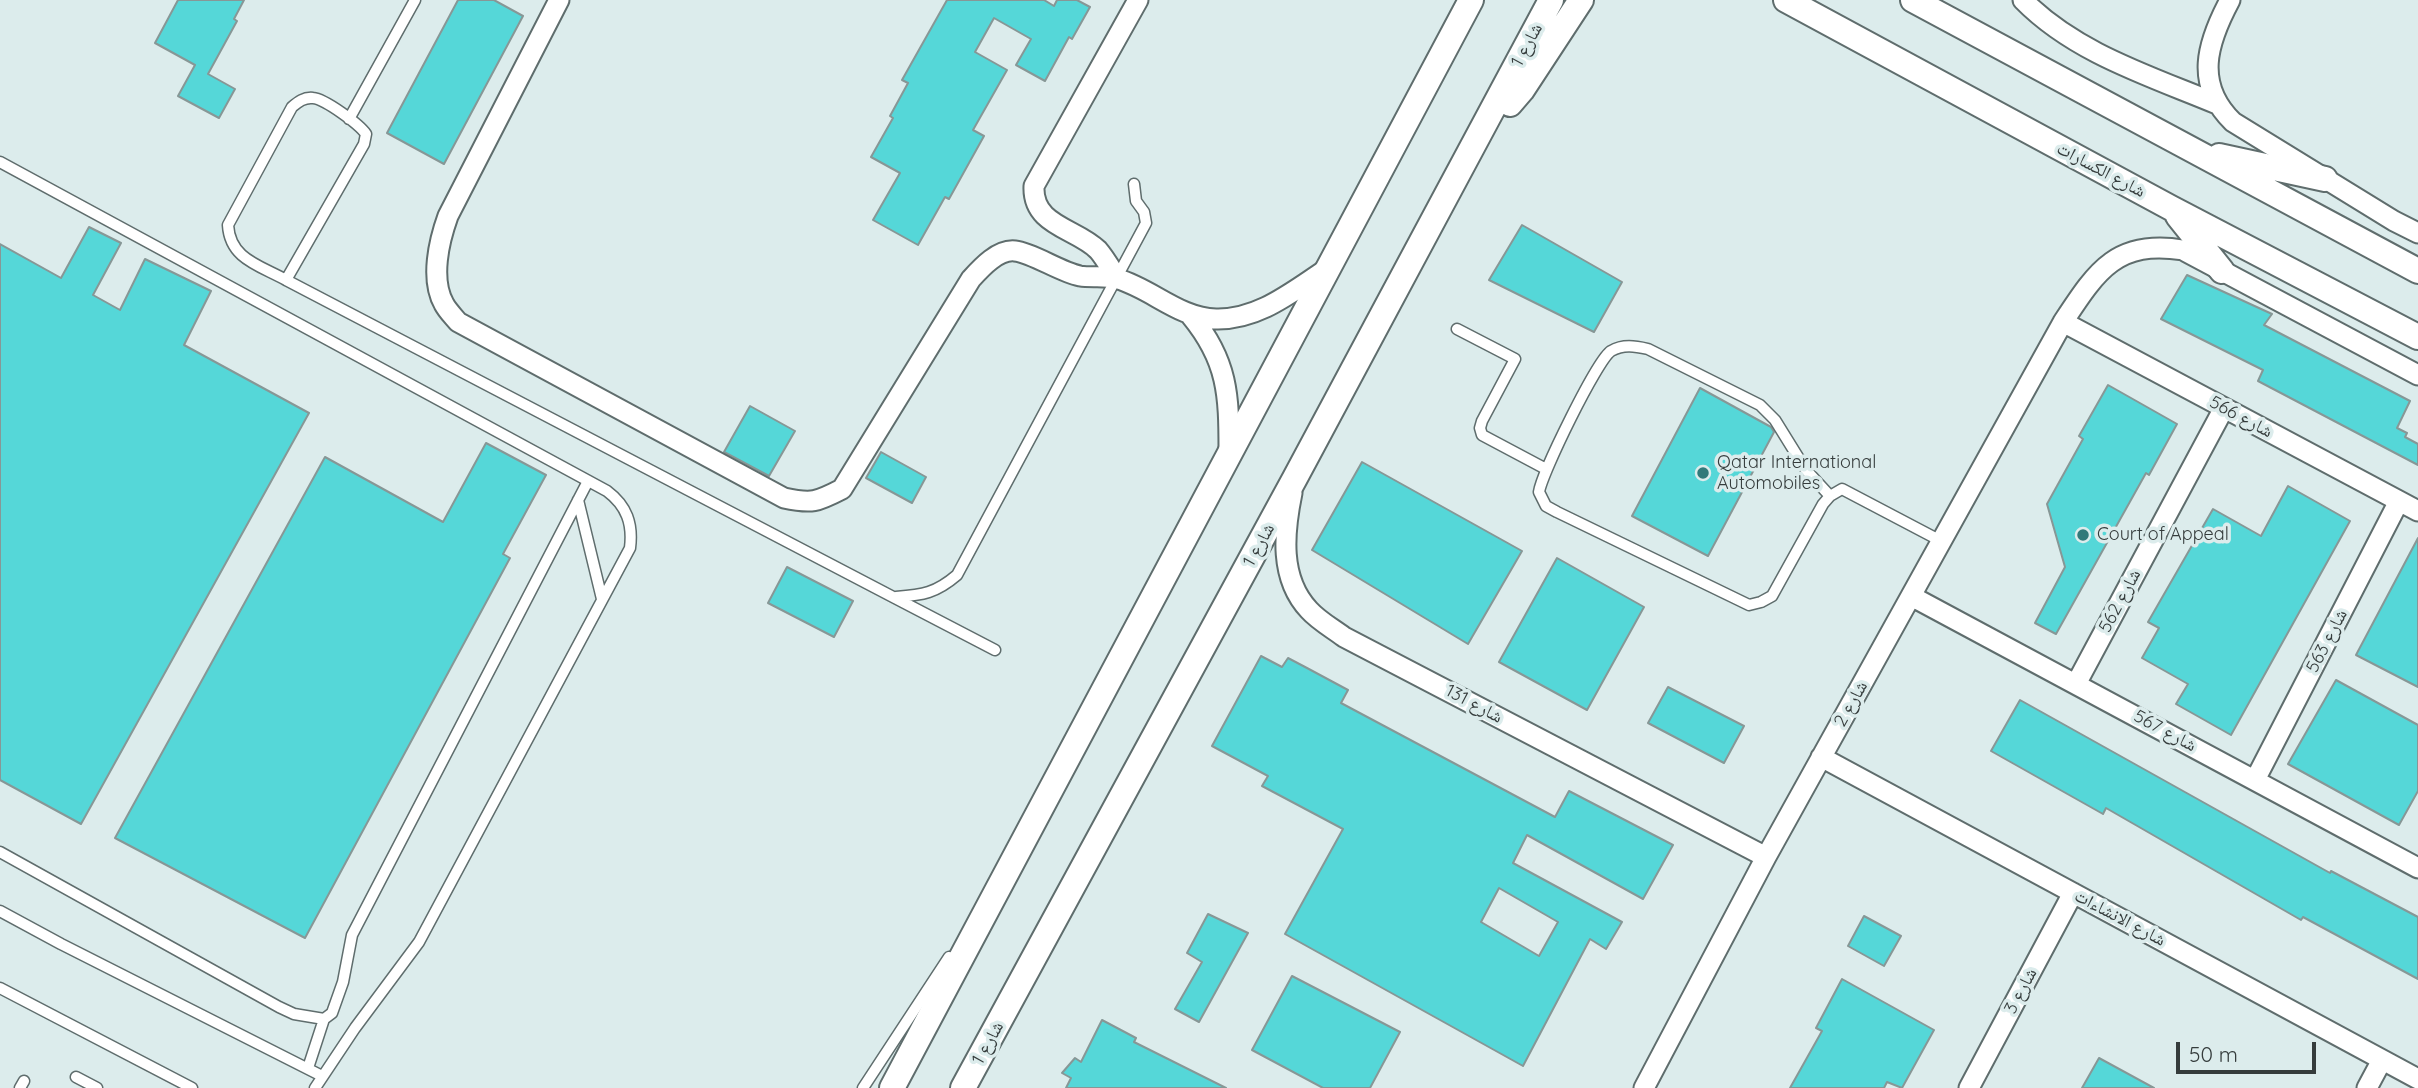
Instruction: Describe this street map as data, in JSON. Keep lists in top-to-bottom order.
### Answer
{
  "streets": {
    "street": [
      "شارع 1",
      "شارع الكسارات",
      "شارع 566",
      "شارع 562",
      "شارع 563",
      "شارع 131",
      "شارع 2",
      "شارع 567",
      "شارع الانشاءات",
      "شارع 3"
    ]
  },
  "crossings": [
    ["شارع 1", "شارع 131"],
    ["شارع 566", "شارع 562"],
    ["شارع 566", "شارع 563"],
    ["شارع 566", "شارع 2"],
    ["شارع 562", "شارع 567"],
    ["شارع 563", "شارع 567"],
    ["شارع 131", "شارع 2"],
    ["شارع 2", "شارع 567"],
    ["شارع 2", "شارع الانشاءات"],
    ["شارع الانشاءات", "شارع 3"]
  ],
  "places": ["Qatar International Automobiles", "Court of Appeal"],
  "scale_bar": "50 m"
}
